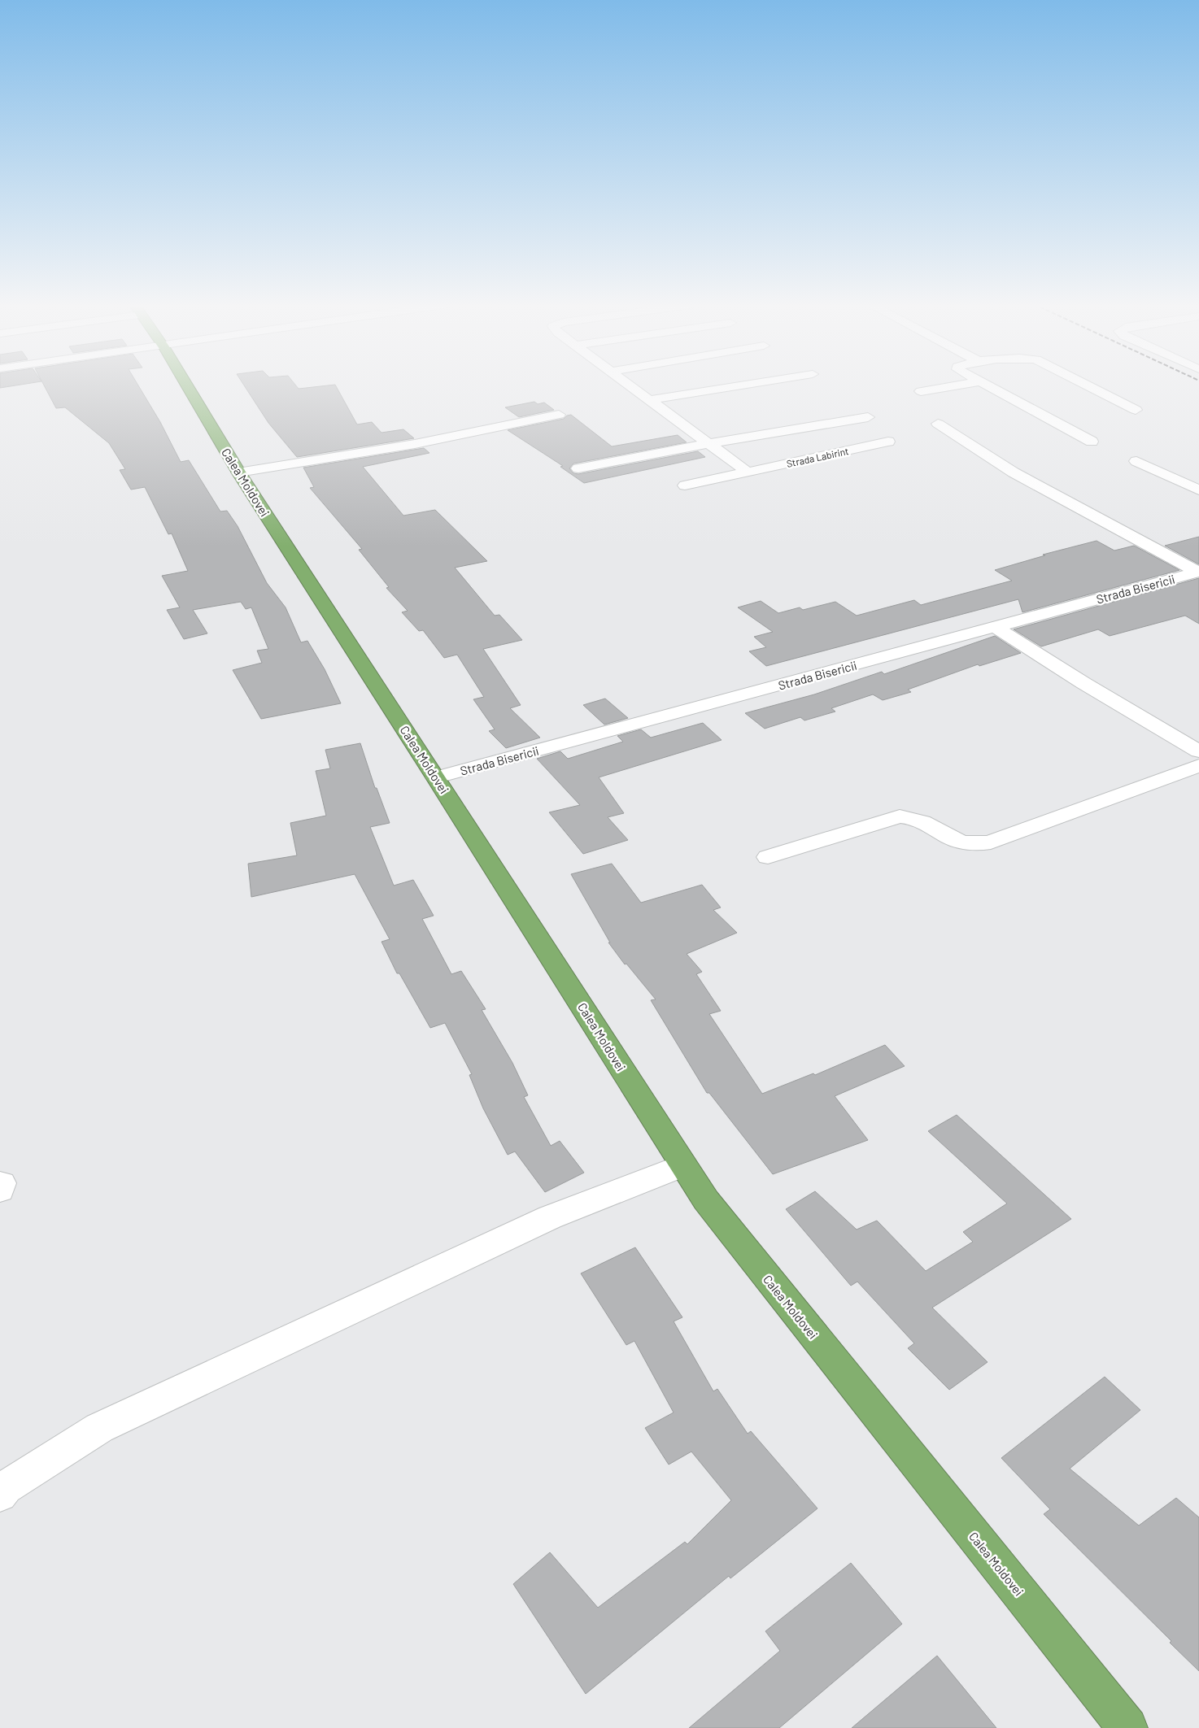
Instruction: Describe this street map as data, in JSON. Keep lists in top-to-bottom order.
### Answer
{
  "streets": {
    "highway": ["Calea Moldovei"],
    "street": ["Strada Labirint", "Strada Bisericii"]
  },
  "crossings": [
    ["Calea Moldovei", "Strada Bisericii"]
  ]
}
